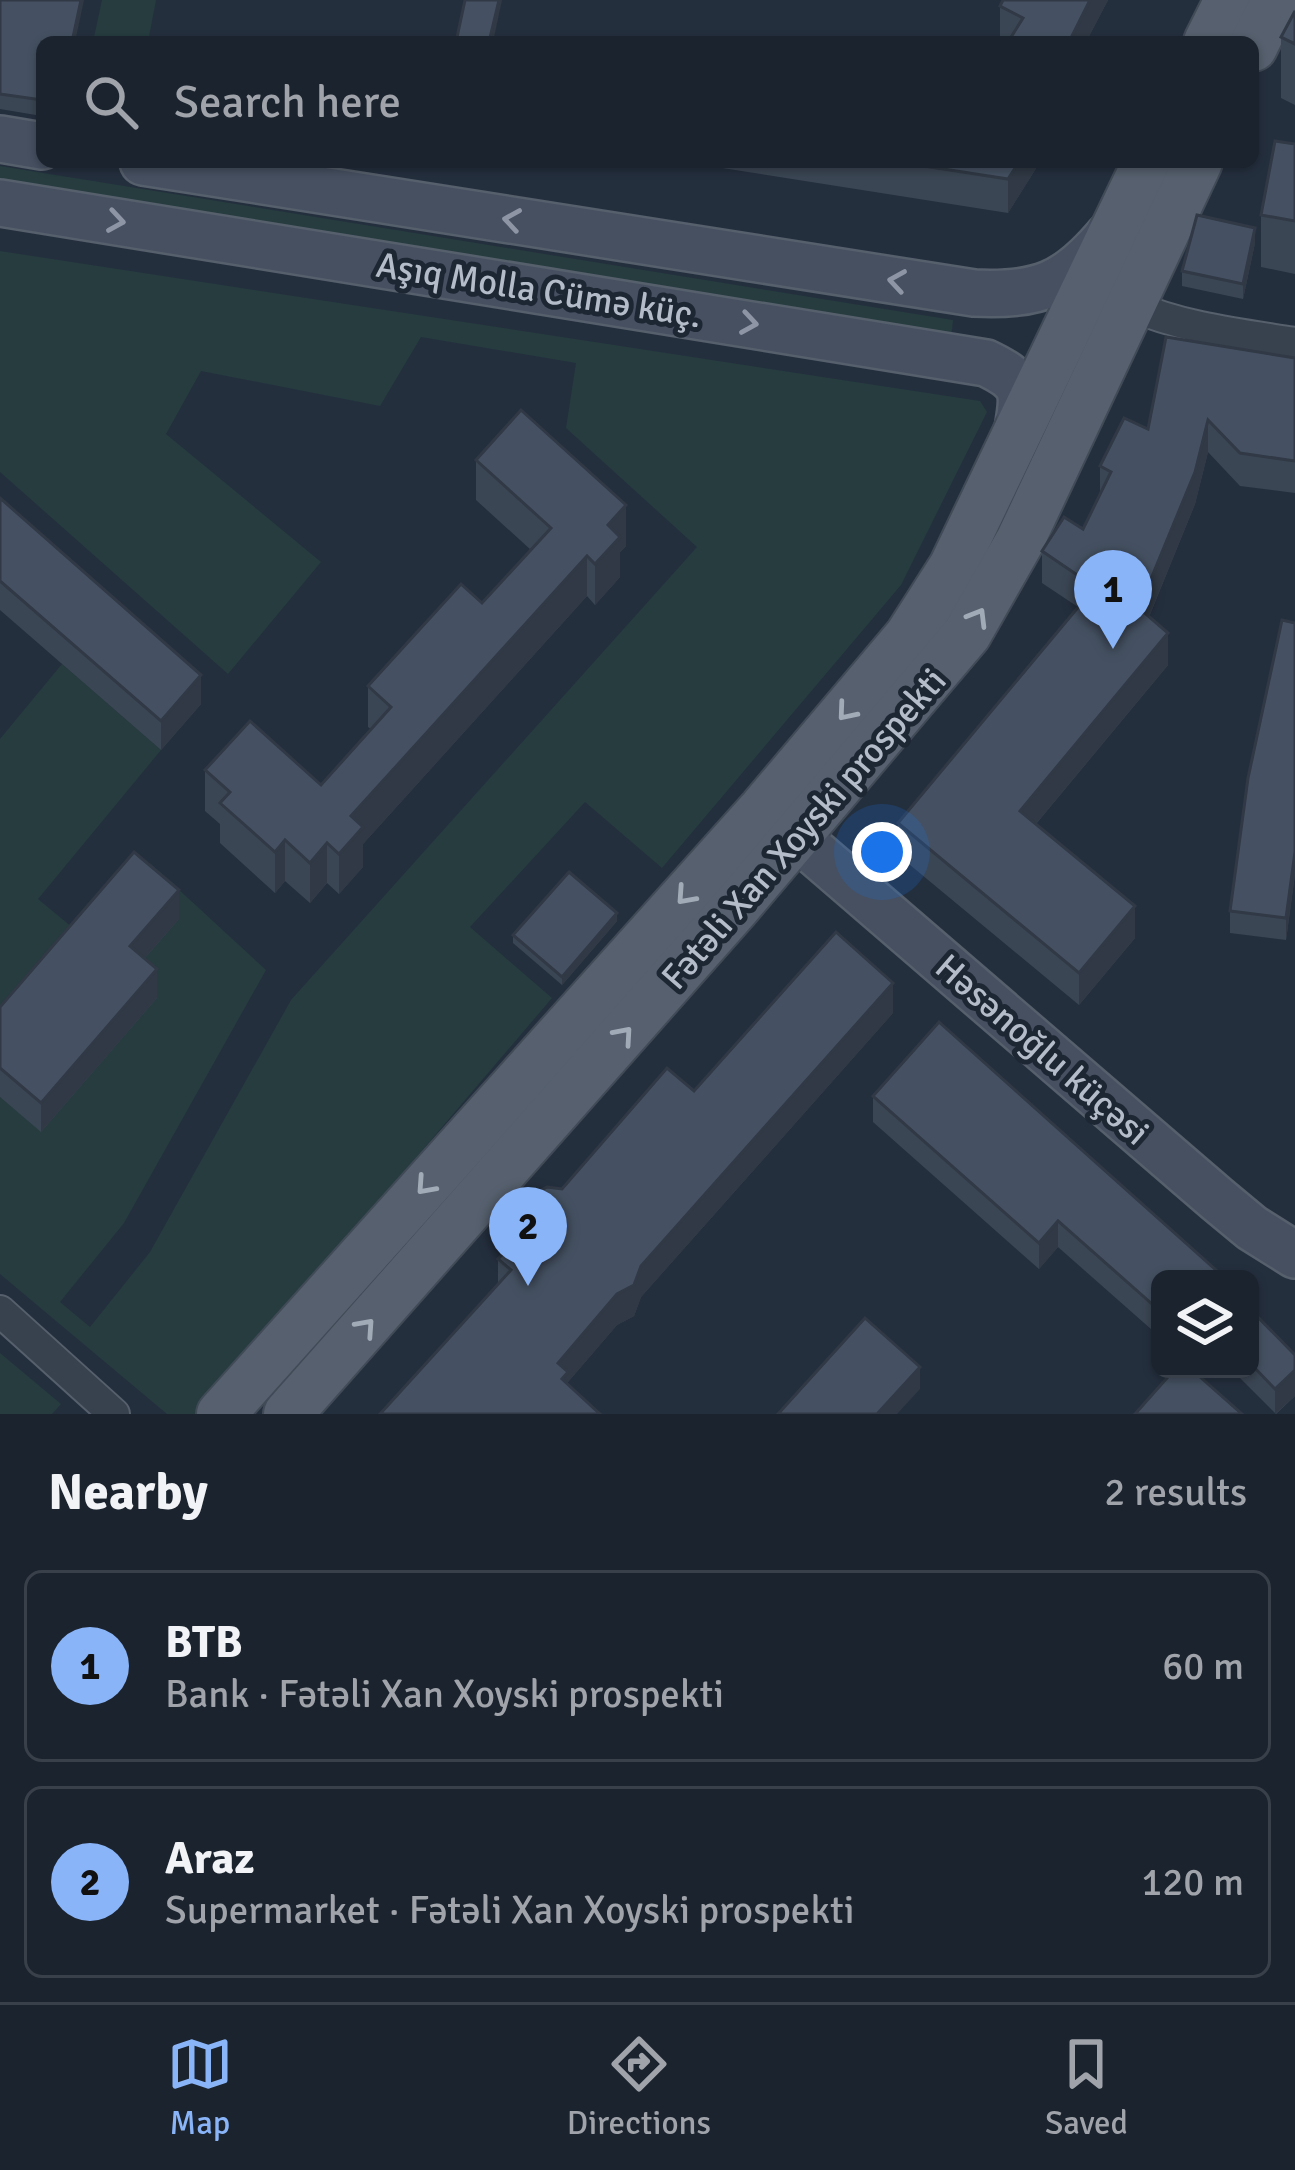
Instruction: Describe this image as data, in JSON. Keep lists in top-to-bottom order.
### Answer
{
  "streets": {
    "main road": ["Aşıq Molla Cümə küç.", "Fətəli Xan Xoyski prospekti", "Həsənoğlu küçəsi"]
  },
  "crossings": [
    ["Aşıq Molla Cümə küç.", "Fətəli Xan Xoyski prospekti"],
    ["Fətəli Xan Xoyski prospekti", "Həsənoğlu küçəsi"]
  ],
  "page": {
    "search": "Search here",
    "pins": ["1", "2"],
    "heading": ["Nearby", "2 results"],
    "list": [
      {
        "mark": "1",
        "name": "BTB",
        "note": "Bank · Fətəli Xan Xoyski prospekti",
        "value": "60 m"
      },
      {
        "mark": "2",
        "name": "Araz",
        "note": "Supermarket · Fətəli Xan Xoyski prospekti",
        "value": "120 m"
      }
    ],
    "nav": ["Map", "Directions", "Saved"]
  }
}
